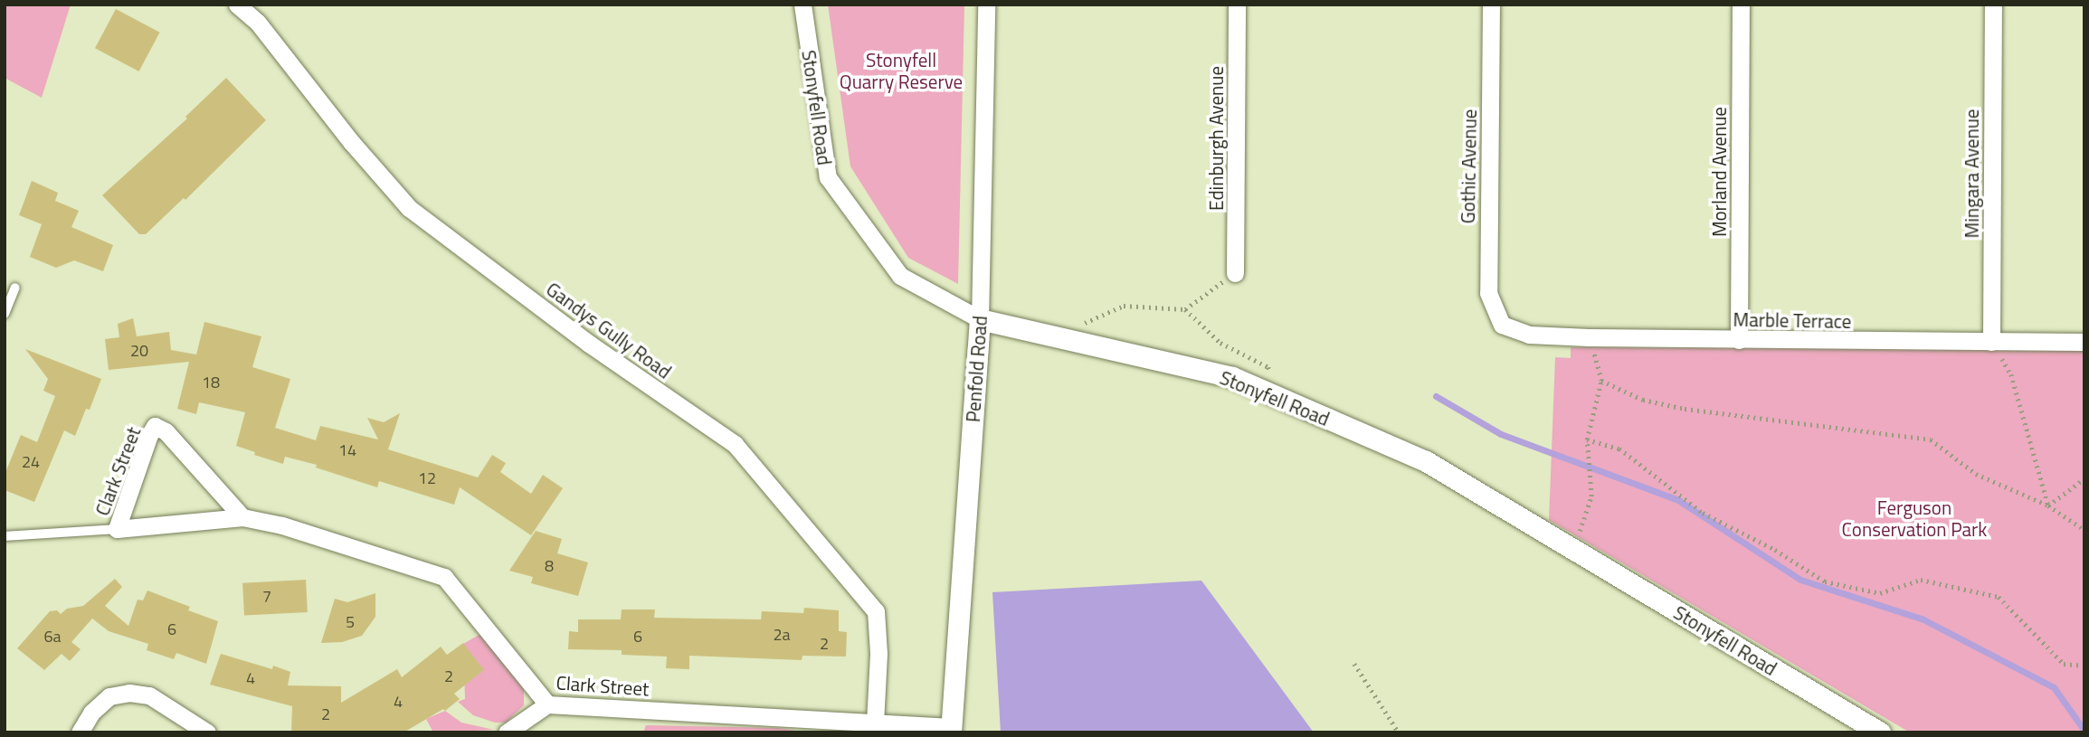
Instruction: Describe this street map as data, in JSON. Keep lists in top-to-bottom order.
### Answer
{
  "streets": {
    "street": [
      "Stonyfell Road",
      "Edinburgh Avenue",
      "Gothic Avenue",
      "Morland Avenue",
      "Mingara Avenue",
      "Marble Terrace",
      "Gandys Gully Road",
      "Penfold Road",
      "Clark Street"
    ]
  },
  "crossings": [
    ["Stonyfell Road", "Penfold Road"],
    ["Gothic Avenue", "Marble Terrace"],
    ["Morland Avenue", "Marble Terrace"],
    ["Mingara Avenue", "Marble Terrace"],
    ["Gandys Gully Road", "Clark Street"],
    ["Penfold Road", "Clark Street"]
  ],
  "parks": ["Stonyfell Quarry Reserve", "Ferguson Conservation Park"],
  "house_numbers": [
    "20",
    "18",
    "14",
    "24",
    "12",
    "8",
    "7",
    "5",
    "6",
    "2a",
    "6a",
    "6",
    "2",
    "2",
    "4",
    "4",
    "2"
  ]
}
